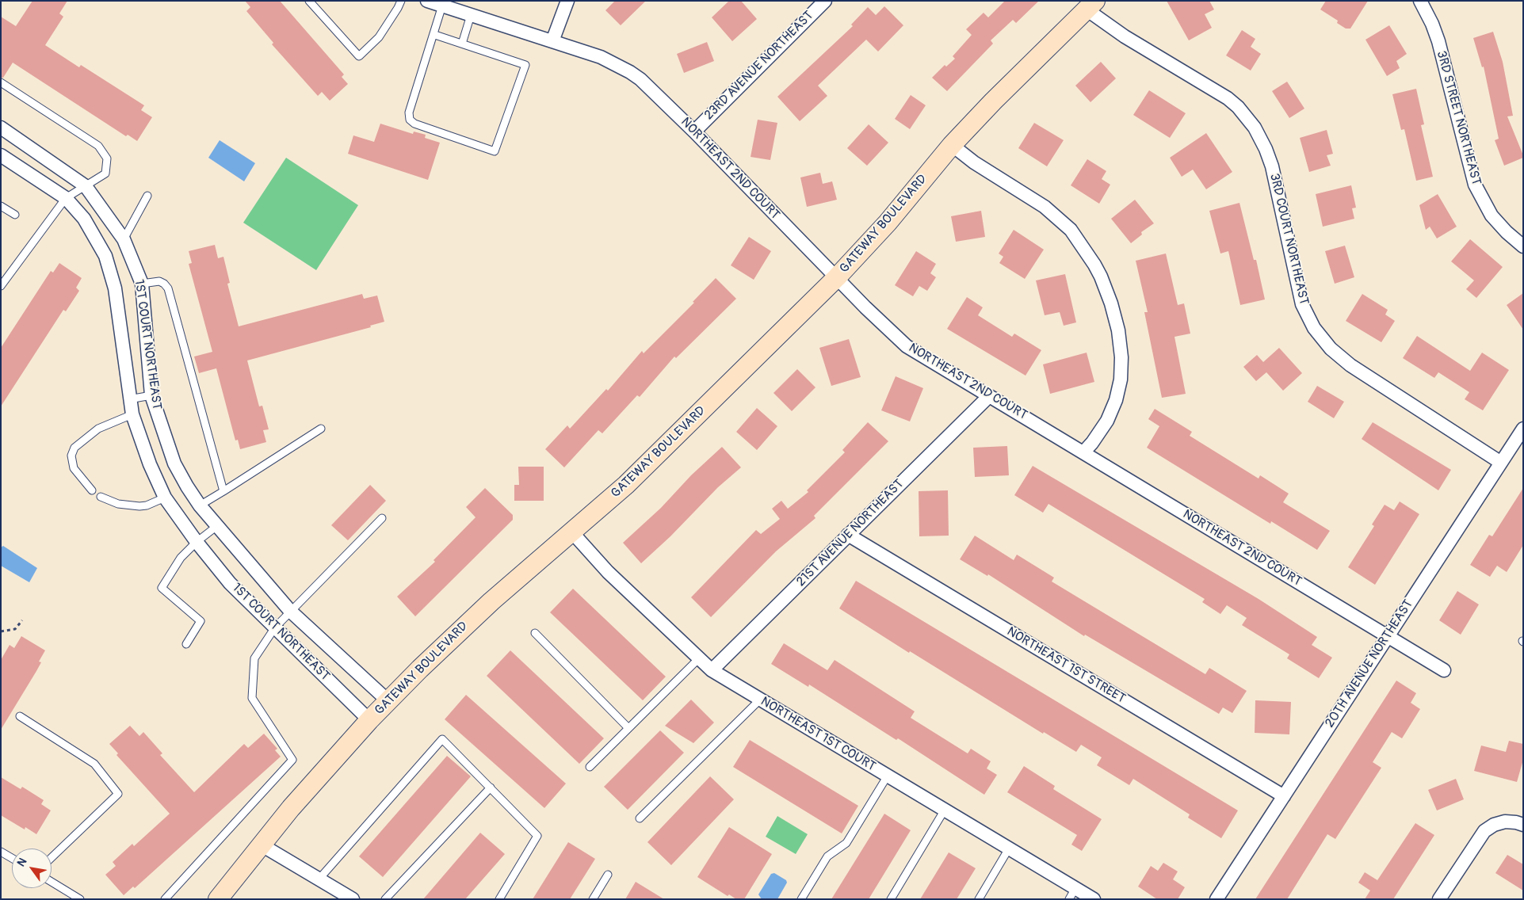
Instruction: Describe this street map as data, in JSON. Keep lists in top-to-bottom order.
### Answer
{
  "streets": {
    "main road": ["GATEWAY BOULEVARD"],
    "street": [
      "23RD AVENUE NORTHEAST",
      "3RD STREET NORTHEAST",
      "NORTHEAST 2ND COURT",
      "3RD COURT NORTHEAST",
      "1ST COURT NORTHEAST",
      "21ST AVENUE NORTHEAST",
      "20TH AVENUE NORTHEAST",
      "NORTHEAST 1ST STREET",
      "NORTHEAST 1ST COURT"
    ]
  },
  "crossings": [
    ["23RD AVENUE NORTHEAST", "NORTHEAST 2ND COURT"],
    ["NORTHEAST 2ND COURT", "GATEWAY BOULEVARD"],
    ["NORTHEAST 2ND COURT", "21ST AVENUE NORTHEAST"],
    ["NORTHEAST 2ND COURT", "20TH AVENUE NORTHEAST"],
    ["GATEWAY BOULEVARD", "3RD COURT NORTHEAST"],
    ["GATEWAY BOULEVARD", "1ST COURT NORTHEAST"],
    ["GATEWAY BOULEVARD", "NORTHEAST 1ST COURT"],
    ["3RD COURT NORTHEAST", "20TH AVENUE NORTHEAST"],
    ["21ST AVENUE NORTHEAST", "NORTHEAST 1ST STREET"],
    ["21ST AVENUE NORTHEAST", "NORTHEAST 1ST COURT"],
    ["20TH AVENUE NORTHEAST", "NORTHEAST 1ST STREET"]
  ],
  "north": "top left"
}
